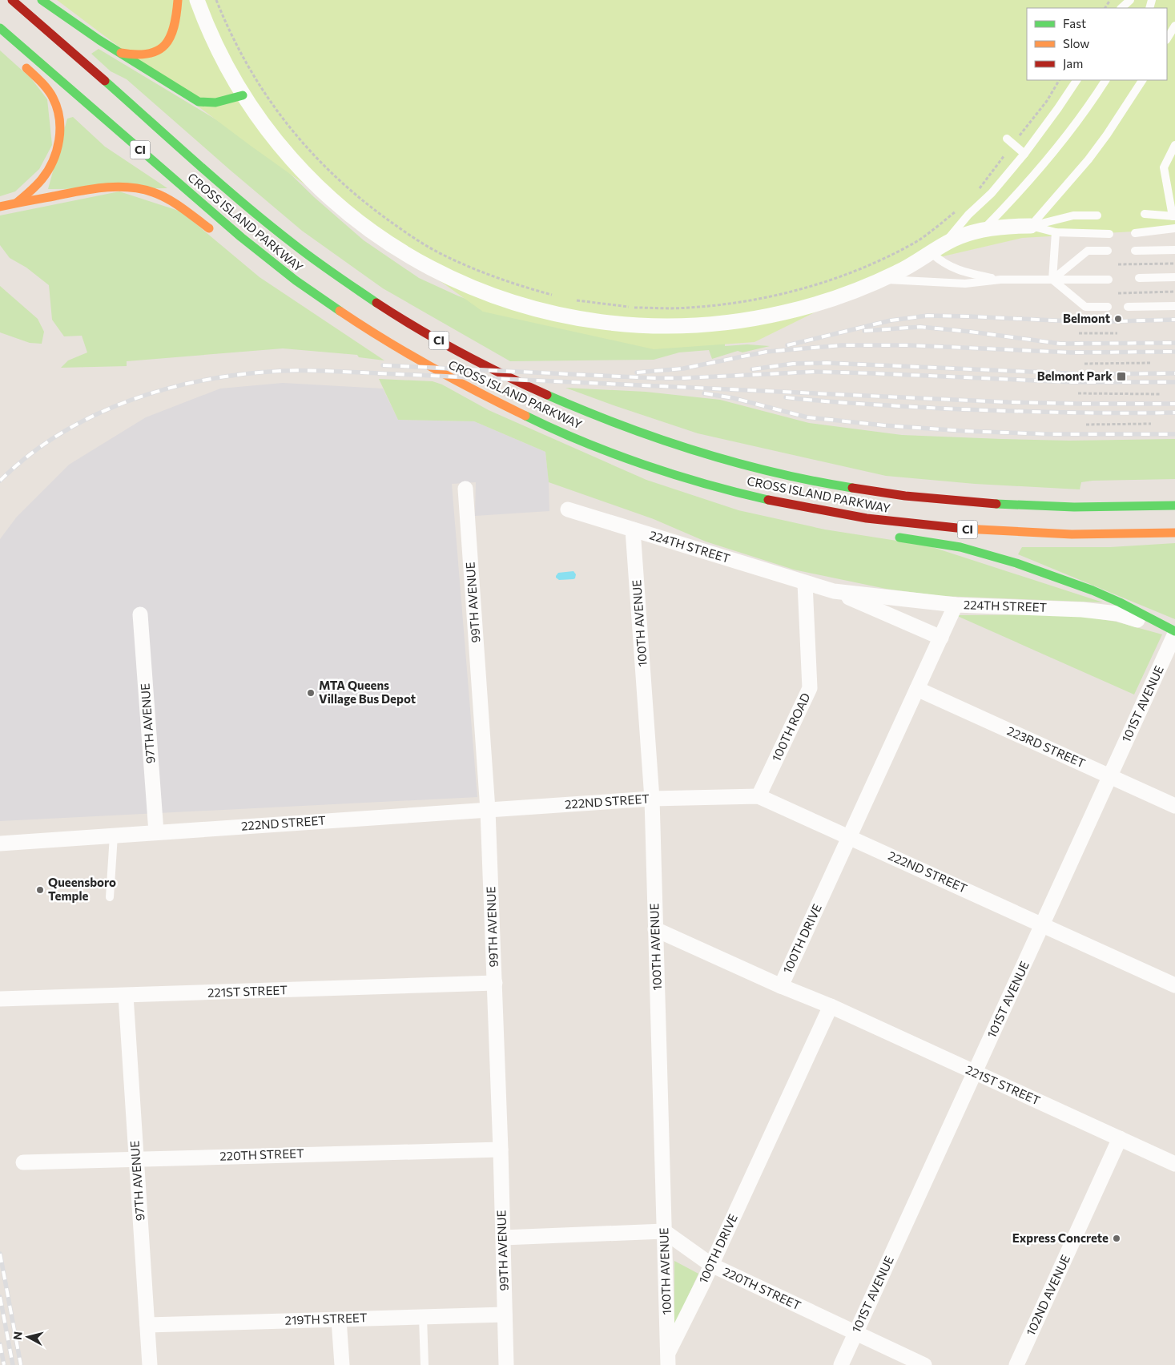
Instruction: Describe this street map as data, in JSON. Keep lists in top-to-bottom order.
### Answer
{
  "streets": {
    "highway": ["CI", "CROSS ISLAND PARKWAY"],
    "street": [
      "224TH STREET",
      "99TH AVENUE",
      "100TH AVENUE",
      "101ST AVENUE",
      "97TH AVENUE",
      "100TH ROAD",
      "223RD STREET",
      "222ND STREET",
      "100TH DRIVE",
      "221ST STREET",
      "220TH STREET",
      "102ND AVENUE",
      "219TH STREET"
    ]
  },
  "crossings": [
    ["224TH STREET", "100TH AVENUE"],
    ["224TH STREET", "101ST AVENUE"],
    ["224TH STREET", "100TH ROAD"],
    ["224TH STREET", "100TH DRIVE"],
    ["99TH AVENUE", "222ND STREET"],
    ["99TH AVENUE", "221ST STREET"],
    ["99TH AVENUE", "220TH STREET"],
    ["99TH AVENUE", "219TH STREET"],
    ["100TH AVENUE", "222ND STREET"],
    ["100TH AVENUE", "100TH DRIVE"],
    ["100TH AVENUE", "220TH STREET"],
    ["101ST AVENUE", "223RD STREET"],
    ["101ST AVENUE", "222ND STREET"],
    ["101ST AVENUE", "221ST STREET"],
    ["101ST AVENUE", "220TH STREET"],
    ["97TH AVENUE", "222ND STREET"],
    ["97TH AVENUE", "221ST STREET"],
    ["97TH AVENUE", "220TH STREET"],
    ["97TH AVENUE", "219TH STREET"],
    ["100TH ROAD", "222ND STREET"],
    ["223RD STREET", "100TH DRIVE"],
    ["222ND STREET", "100TH DRIVE"],
    ["100TH DRIVE", "221ST STREET"],
    ["100TH DRIVE", "220TH STREET"],
    ["221ST STREET", "102ND AVENUE"]
  ],
  "places": {
    "other": [
      "Belmont",
      "MTA Queens Village Bus Depot",
      "Queensboro Temple",
      "Express Concrete"
    ],
    "transit": ["Belmont Park"]
  },
  "legend": ["Fast", "Slow", "Jam"],
  "north": "left"
}
